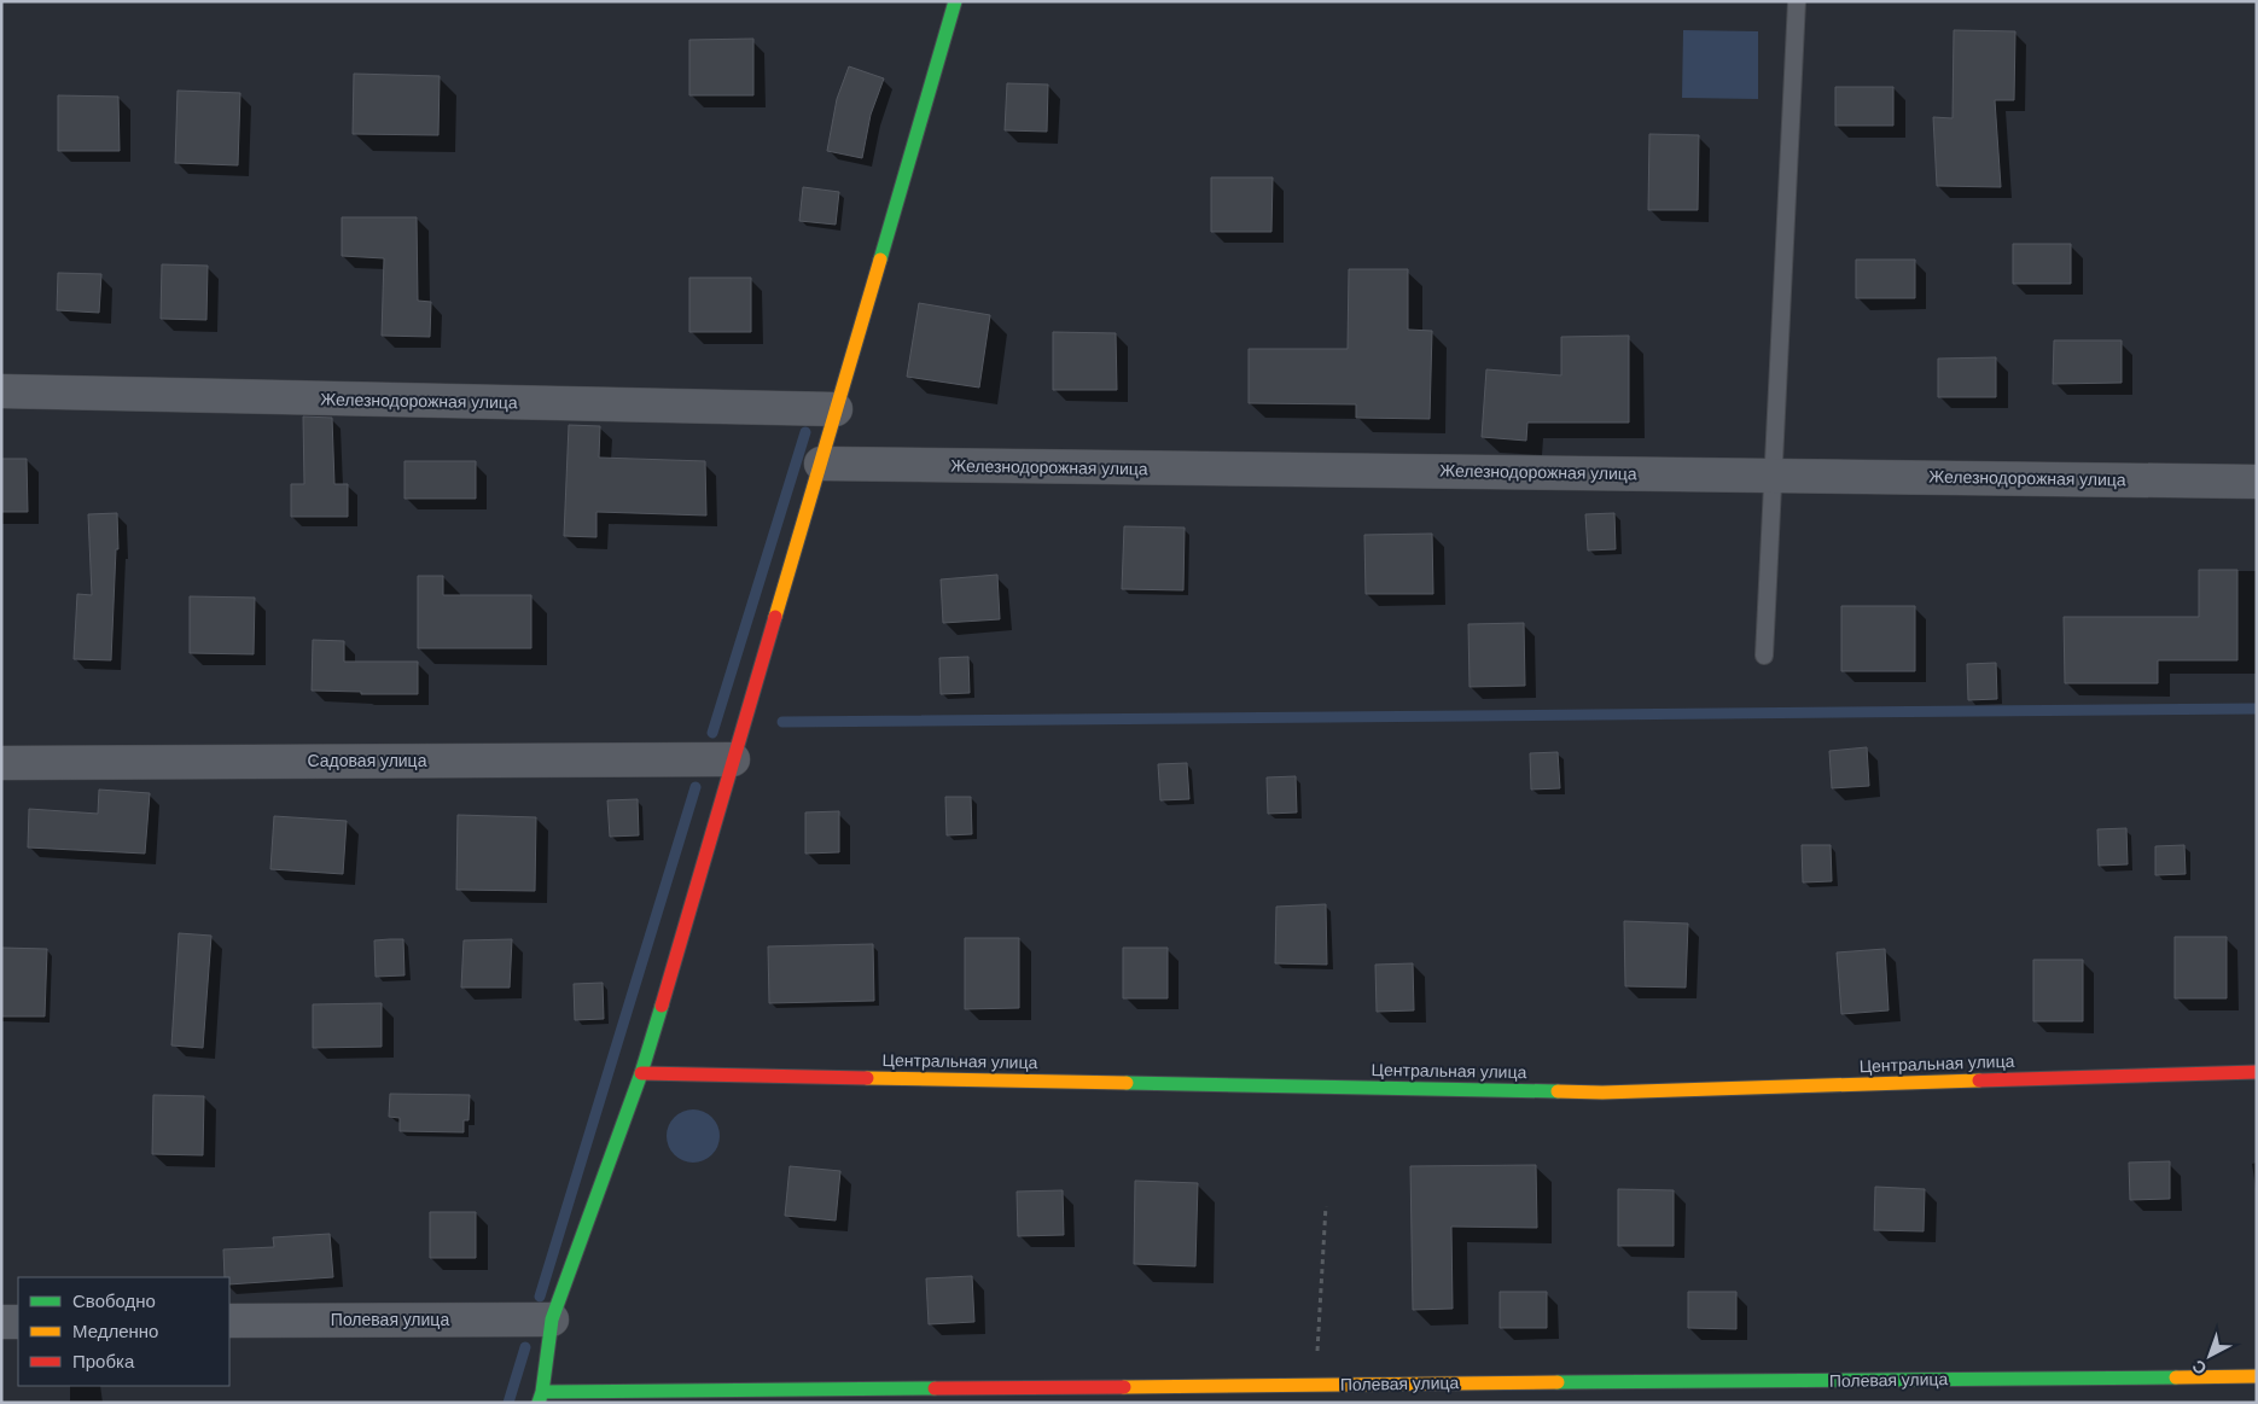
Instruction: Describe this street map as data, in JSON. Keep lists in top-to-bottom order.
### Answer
{
  "streets": {
    "street": [
      "Железнодорожная улица",
      "Садовая улица",
      "Центральная улица",
      "Полевая улица"
    ]
  },
  "legend": ["Свободно", "Медленно", "Пробка"],
  "north": "bottom left"
}
